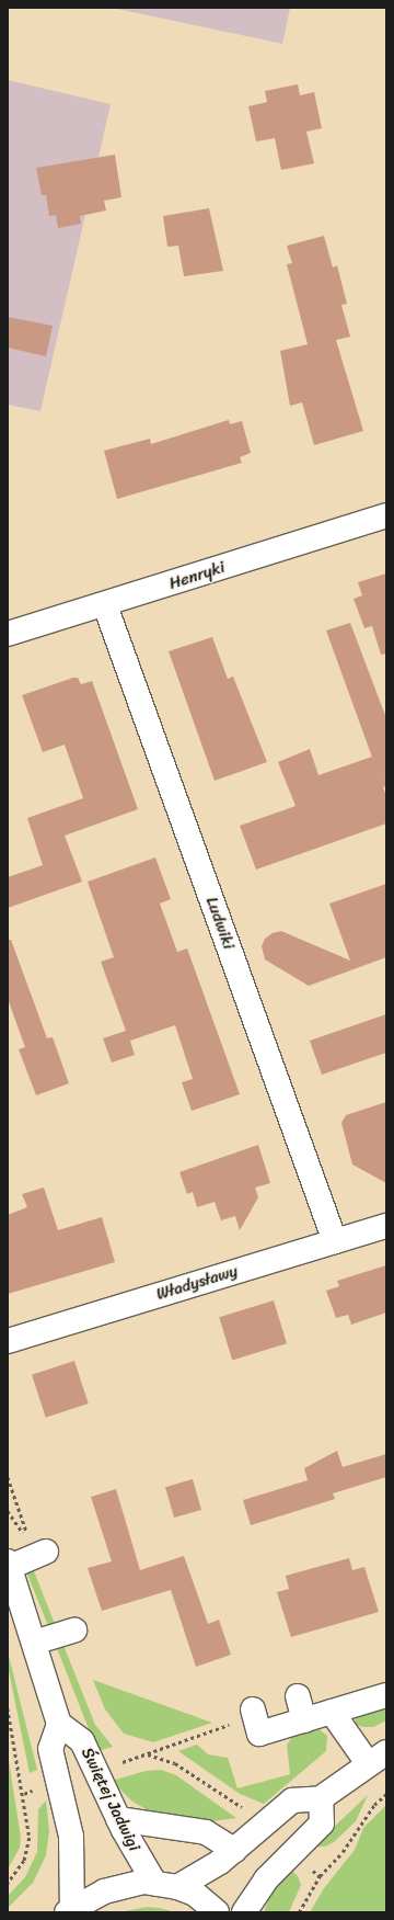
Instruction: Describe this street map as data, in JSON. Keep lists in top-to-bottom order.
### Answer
{
  "streets": {
    "street": [
      "Henryki",
      "Ludwiki",
      "Władysławy",
      "Świętej Jadwigi"
    ]
  },
  "crossings": [
    ["Henryki", "Ludwiki"],
    ["Ludwiki", "Władysławy"]
  ]
}
